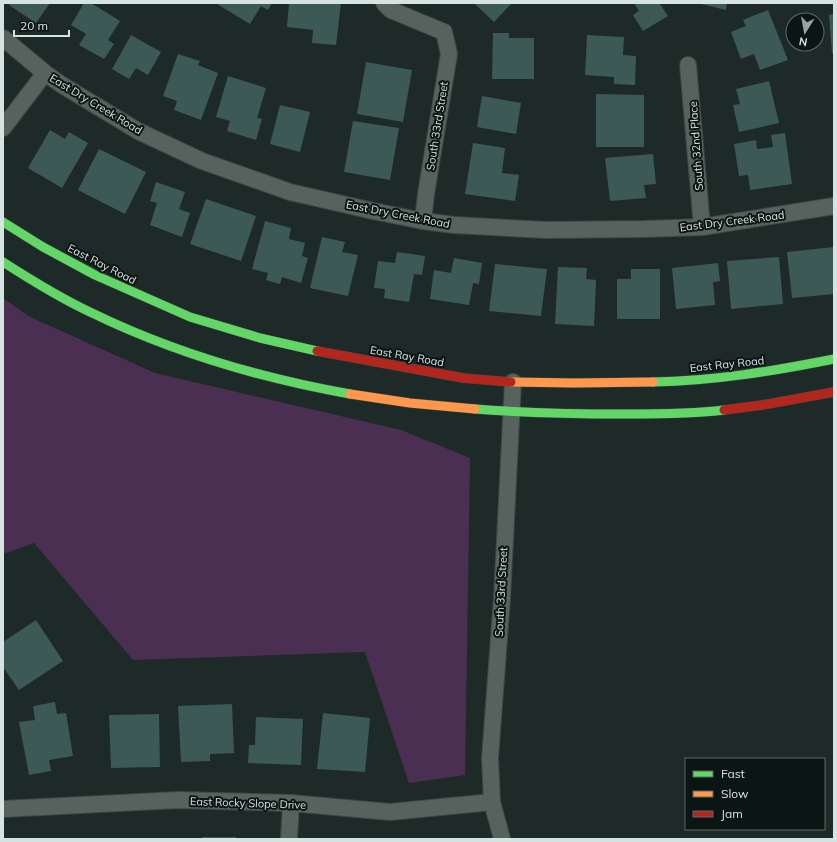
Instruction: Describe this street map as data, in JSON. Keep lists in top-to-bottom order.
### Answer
{
  "streets": {
    "main road": ["East Ray Road"],
    "street": [
      "East Dry Creek Road",
      "South 33rd Street",
      "South 32nd Place",
      "East Rocky Slope Drive"
    ]
  },
  "crossings": [
    ["East Dry Creek Road", "South 33rd Street"],
    ["East Dry Creek Road", "South 32nd Place"],
    ["South 33rd Street", "East Ray Road"],
    ["South 33rd Street", "East Rocky Slope Drive"]
  ],
  "legend": ["Fast", "Slow", "Jam"],
  "scale_bar": "20 m",
  "north": "bottom"
}
